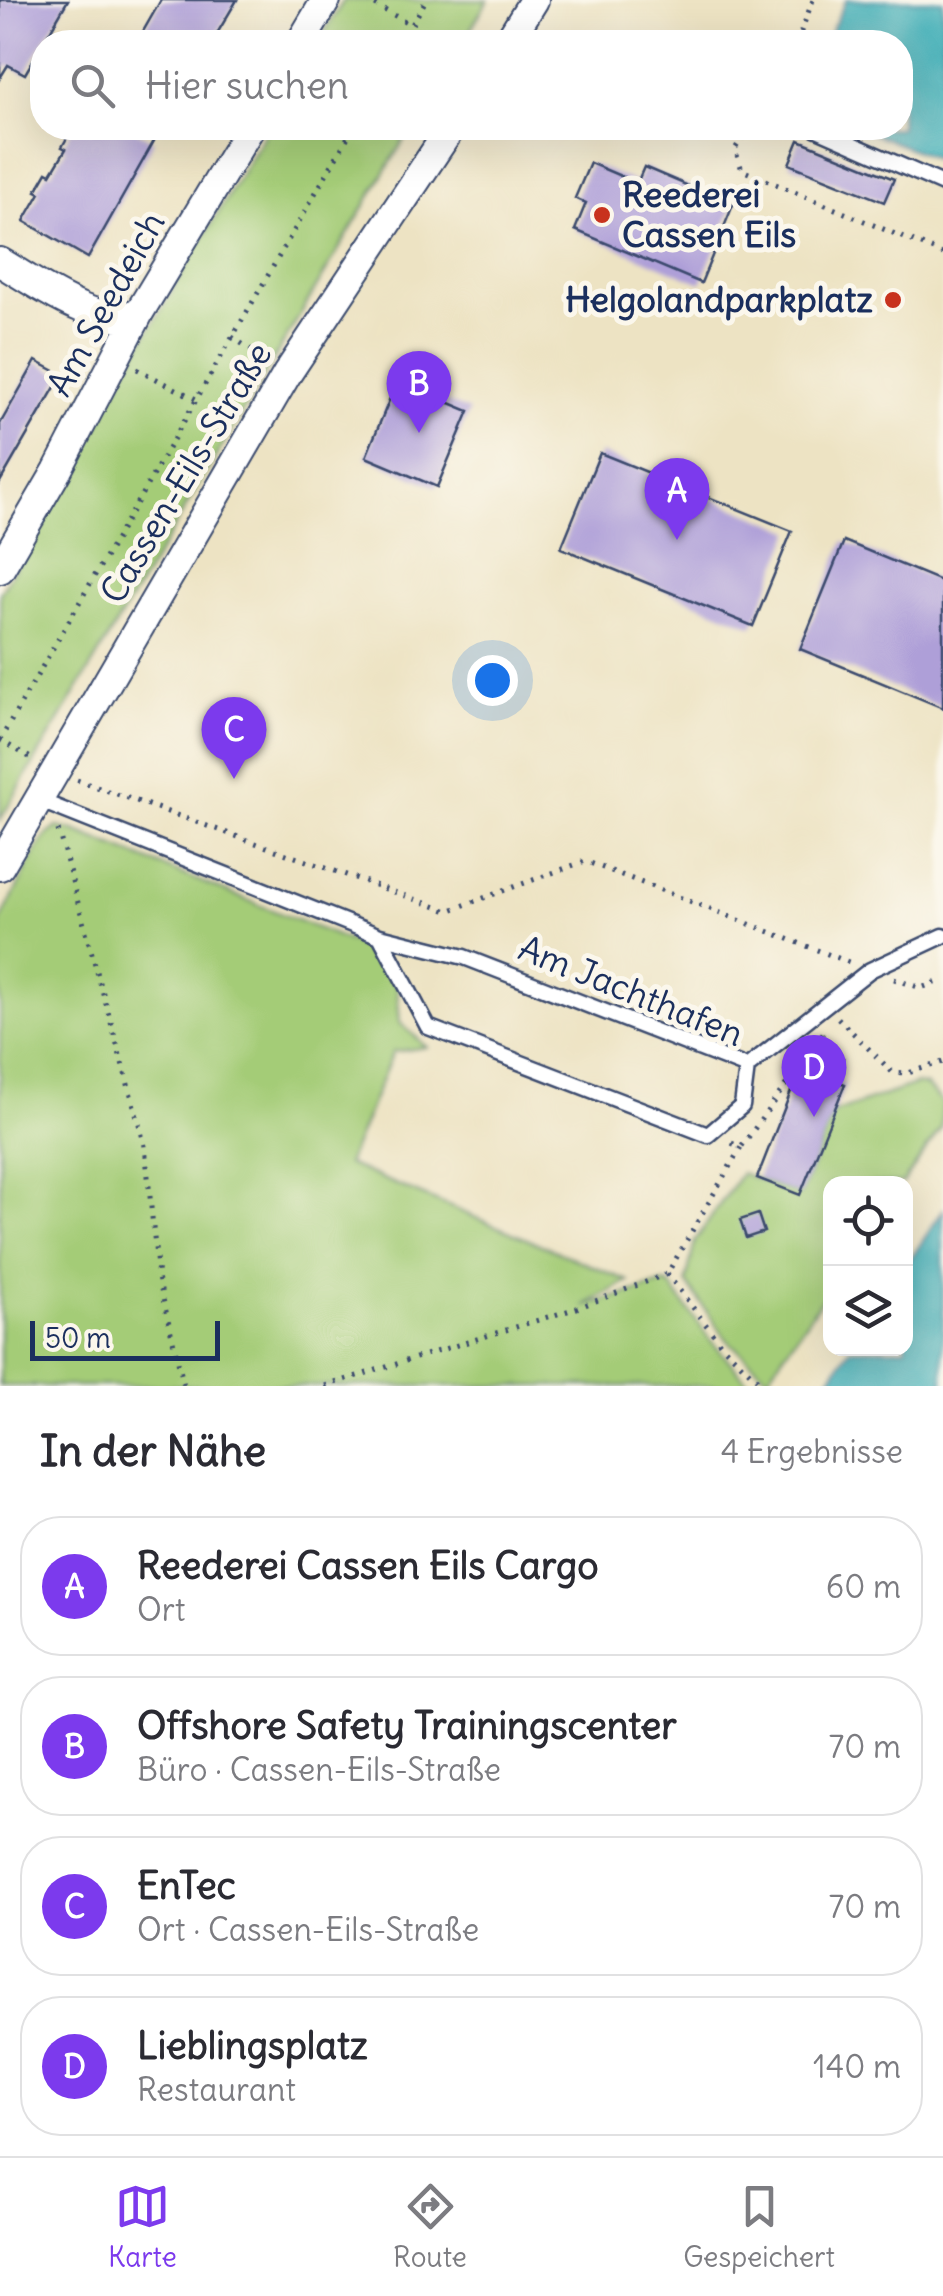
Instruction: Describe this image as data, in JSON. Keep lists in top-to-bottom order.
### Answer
{
  "streets": {
    "street": ["Am Seedeich", "Cassen-Eils-Straße"],
    "lane": ["Am Jachthafen"]
  },
  "places": ["Reederei Cassen Eils", "Helgolandparkplatz"],
  "scale_bar": "50 m",
  "page": {
    "search": "Hier suchen",
    "pins": [
      "B",
      "A",
      "C",
      "D"
    ],
    "scale": "50 m",
    "heading": ["In der Nähe", "4 Ergebnisse"],
    "list": [
      {
        "mark": "A",
        "name": "Reederei Cassen Eils Cargo",
        "note": "Ort",
        "value": "60 m"
      },
      {
        "mark": "B",
        "name": "Offshore Safety Trainingscenter",
        "note": "Büro · Cassen-Eils-Straße",
        "value": "70 m"
      },
      {
        "mark": "C",
        "name": "EnTec",
        "note": "Ort · Cassen-Eils-Straße",
        "value": "70 m"
      },
      {
        "mark": "D",
        "name": "Lieblingsplatz",
        "note": "Restaurant",
        "value": "140 m"
      }
    ],
    "nav": ["Karte", "Route", "Gespeichert"]
  }
}
